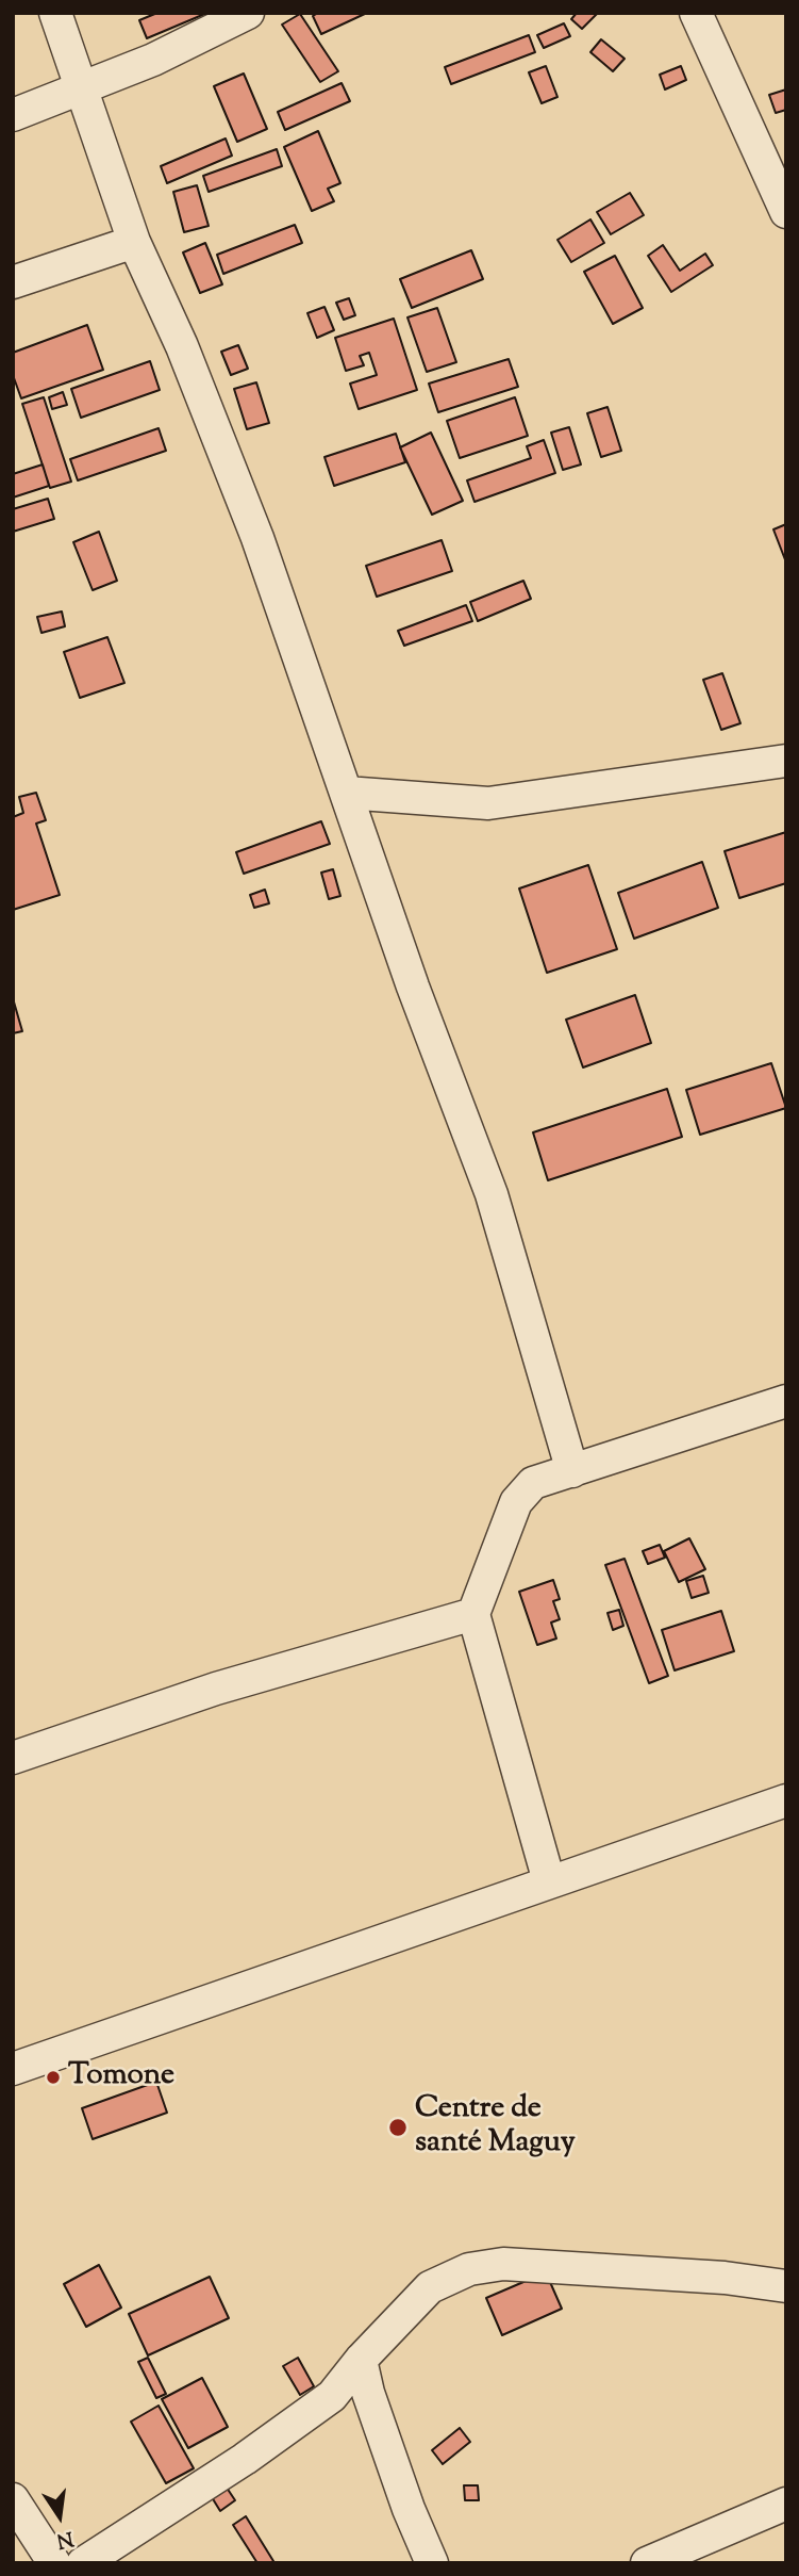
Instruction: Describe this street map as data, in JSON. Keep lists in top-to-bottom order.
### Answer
{
  "places": ["Tomone", "Centre de santé Maguy"],
  "north": "bottom"
}
